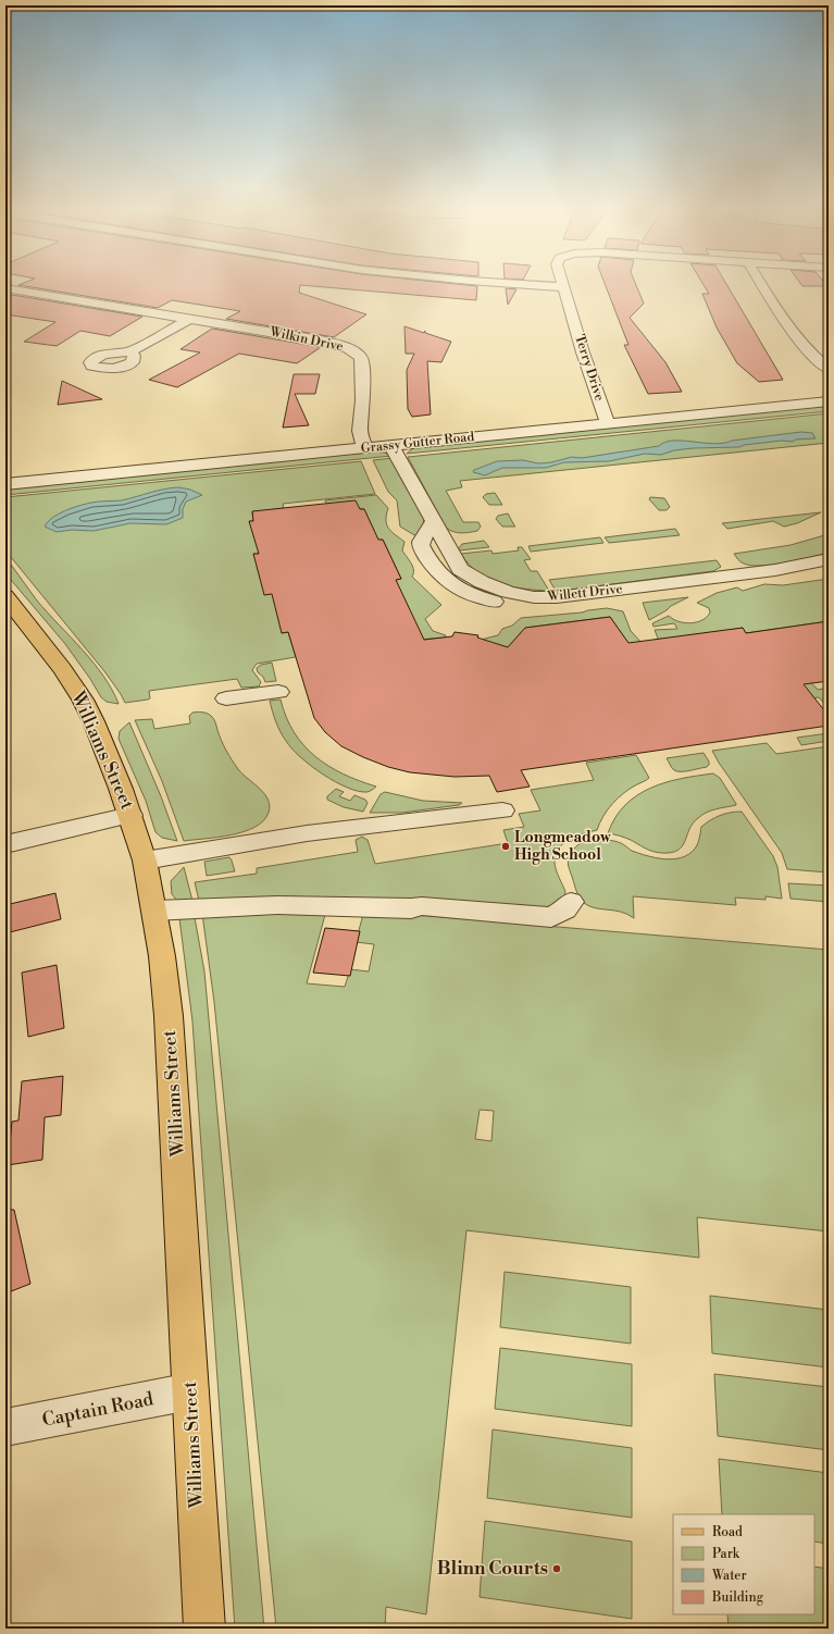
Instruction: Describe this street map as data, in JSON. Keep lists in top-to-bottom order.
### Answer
{
  "streets": {
    "main road": ["Williams Street"],
    "street": [
      "Wilkin Drive",
      "Terry Drive",
      "Grassy Gutter Road",
      "Willett Drive",
      "Captain Road"
    ]
  },
  "crossings": [
    ["Wilkin Drive", "Grassy Gutter Road"],
    ["Terry Drive", "Grassy Gutter Road"],
    ["Grassy Gutter Road", "Willett Drive"],
    ["Williams Street", "Captain Road"]
  ],
  "places": ["Longmeadow High School", "Blinn Courts"],
  "legend": [
    "Road",
    "Park",
    "Water",
    "Building"
  ]
}
